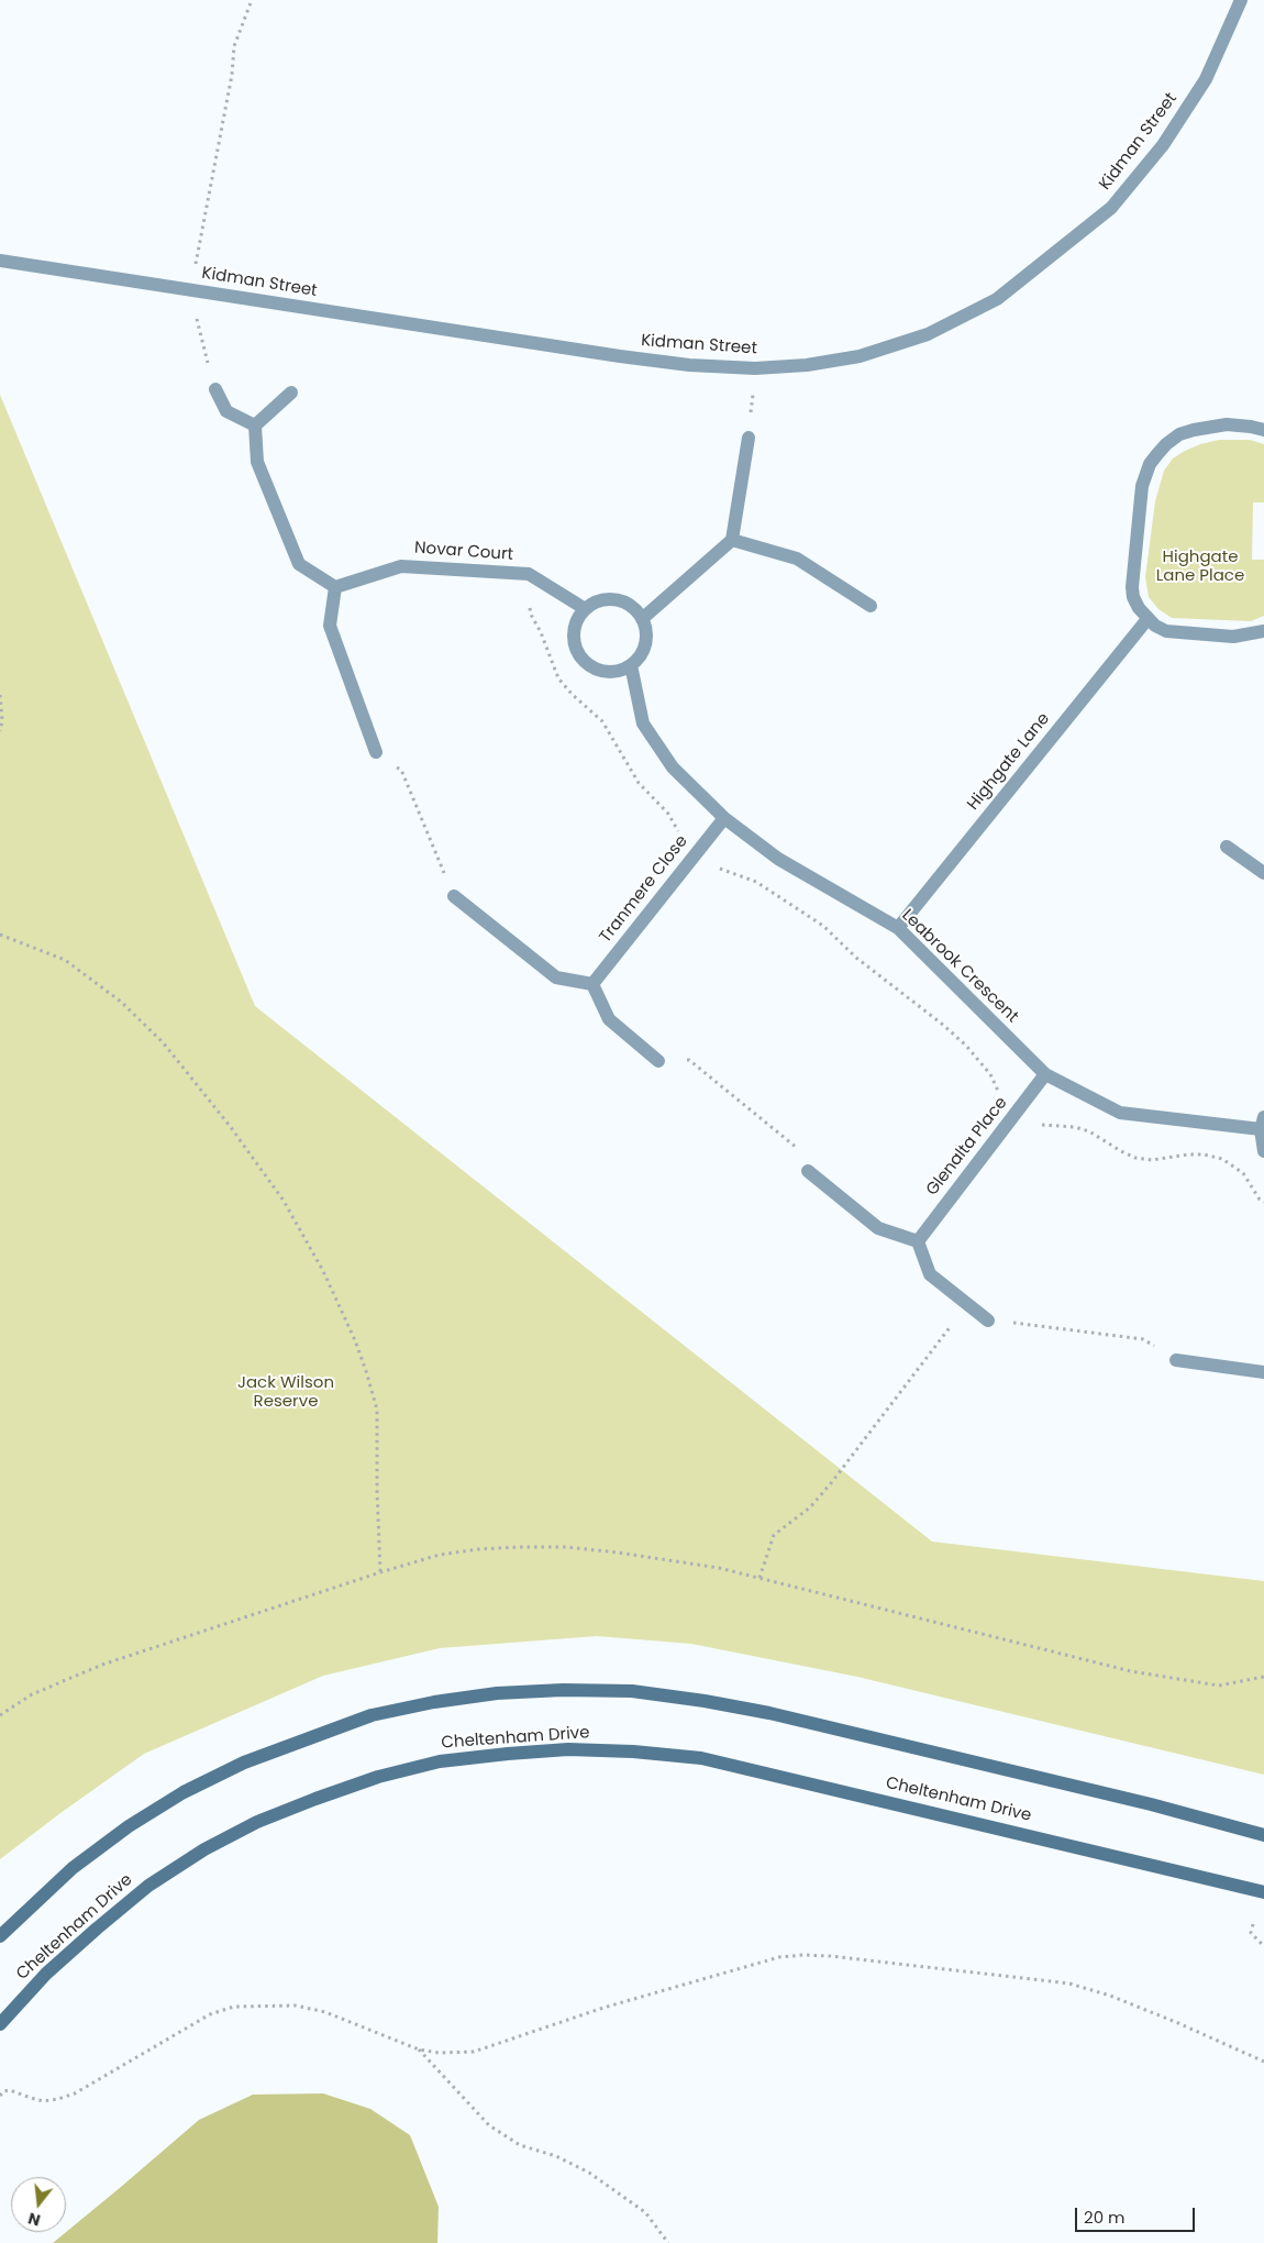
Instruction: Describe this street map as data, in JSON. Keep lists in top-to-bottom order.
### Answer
{
  "streets": {
    "main road": ["Cheltenham Drive"],
    "street": [
      "Kidman Street",
      "Novar Court",
      "Highgate Lane",
      "Tranmere Close",
      "Leabrook Crescent",
      "Glenalta Place"
    ]
  },
  "crossings": [
    ["Novar Court", "Leabrook Crescent"],
    ["Highgate Lane", "Leabrook Crescent"],
    ["Tranmere Close", "Leabrook Crescent"],
    ["Leabrook Crescent", "Glenalta Place"]
  ],
  "parks": ["Highgate Lane Place", "Jack Wilson Reserve"],
  "scale_bar": "20 m",
  "north": "bottom"
}
